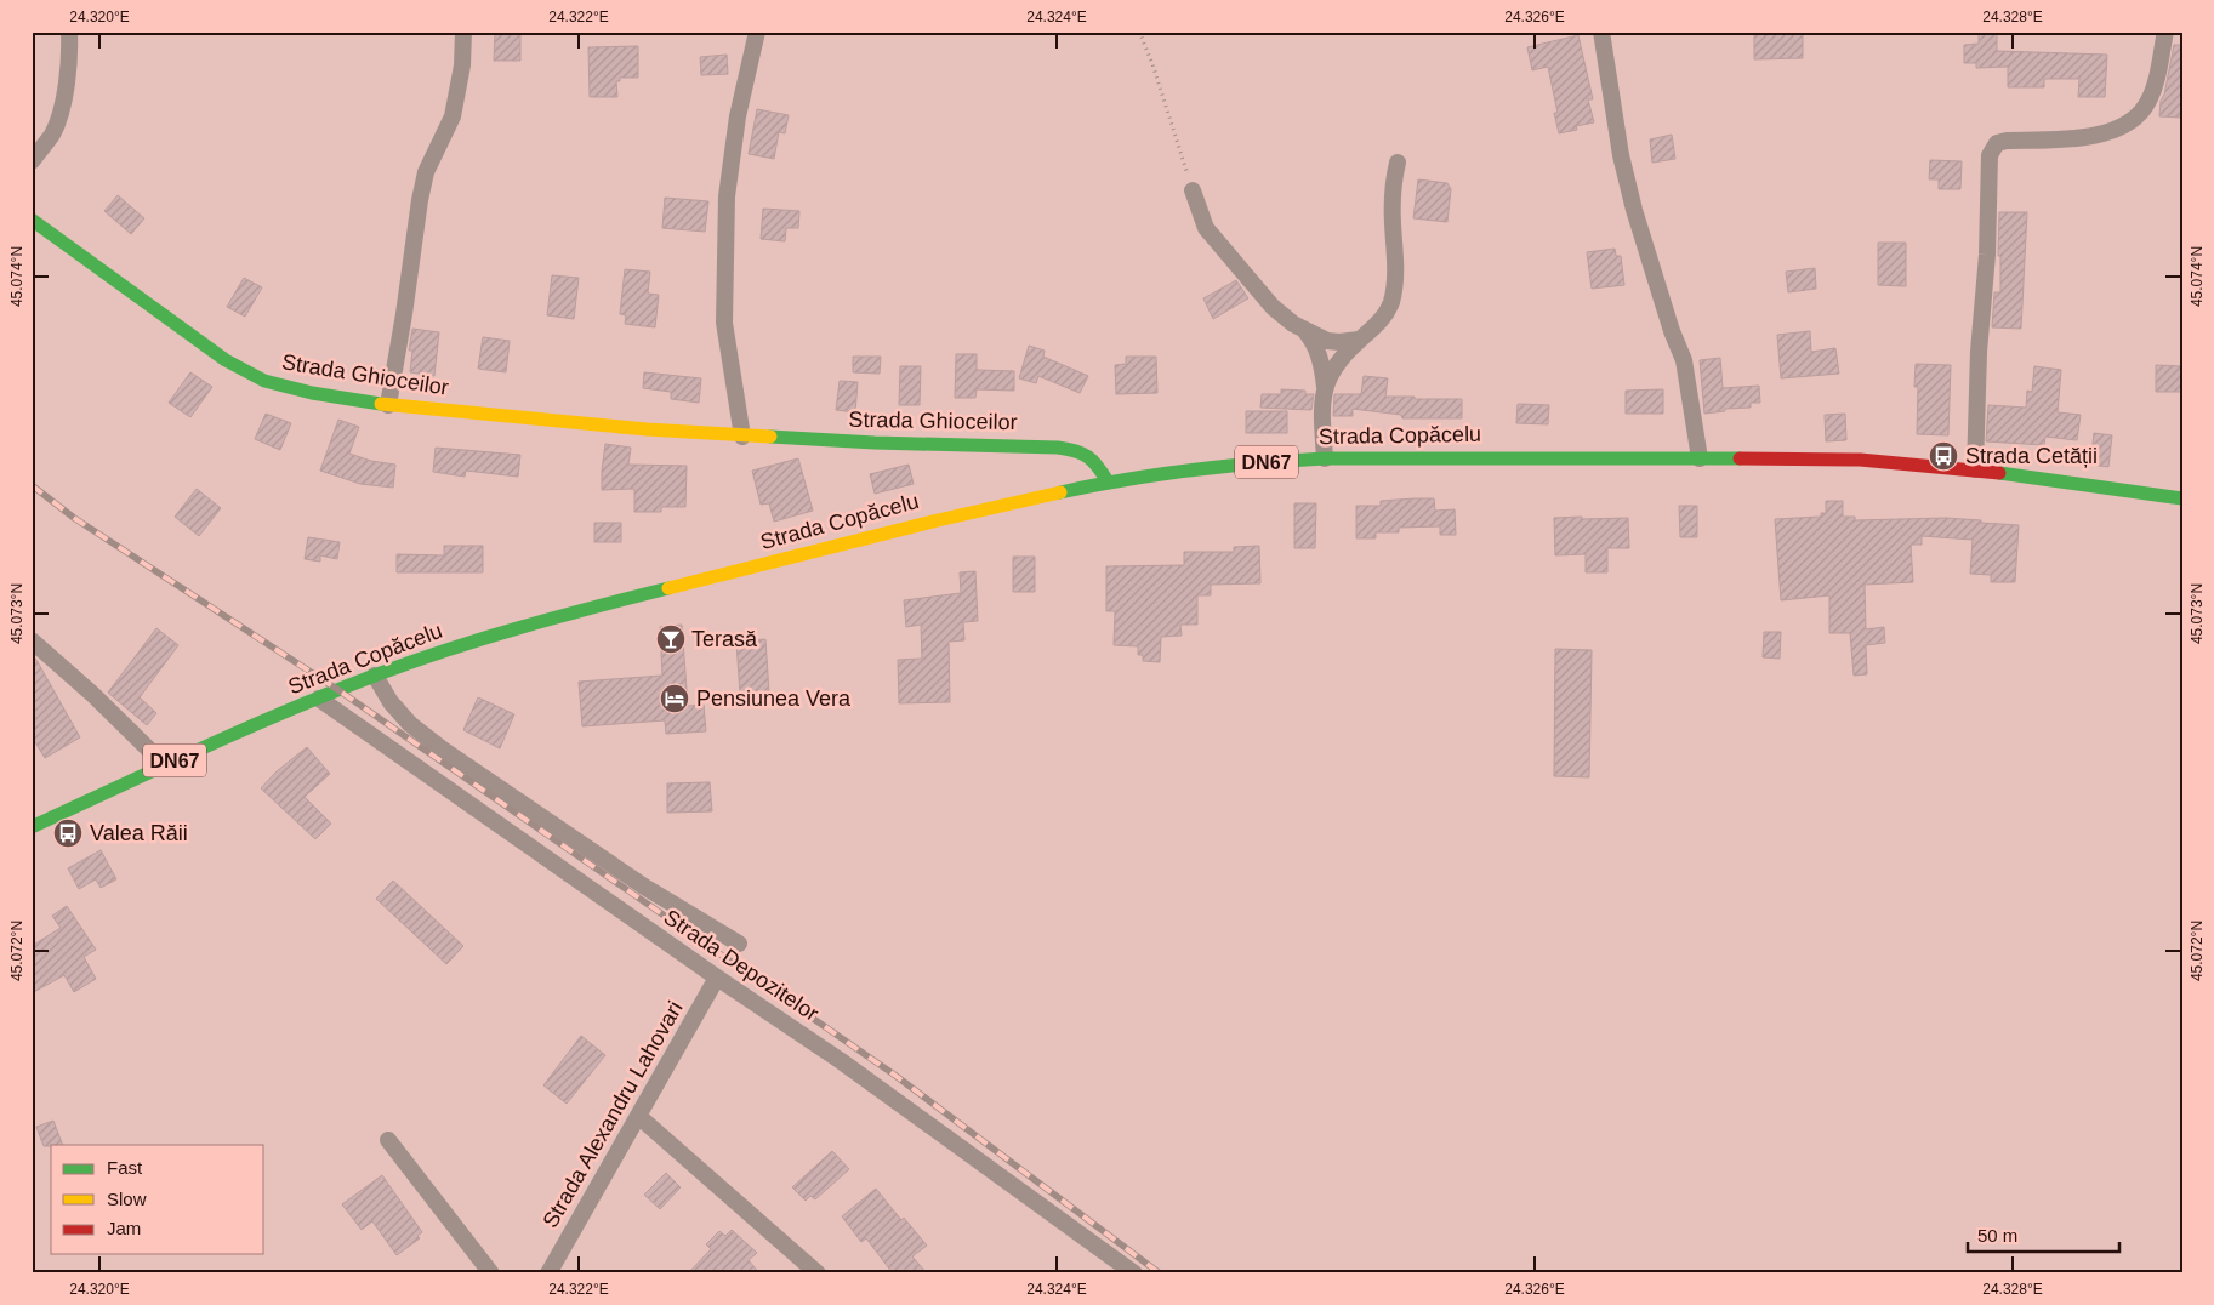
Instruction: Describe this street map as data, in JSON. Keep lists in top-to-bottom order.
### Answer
{
  "streets": {
    "main road": ["Strada Ghioceilor", "Strada Copăcelu", "DN67"],
    "street": ["Strada Depozitelor", "Strada Alexandru Lahovari"]
  },
  "crossings": [
    ["Strada Ghioceilor", "Strada Copăcelu"],
    ["Strada Copăcelu", "Strada Depozitelor"],
    ["Strada Depozitelor", "Strada Alexandru Lahovari"]
  ],
  "places": {
    "bus stop": ["Strada Cetății", "Valea Răii"],
    "bar": ["Terasă"],
    "hotel": ["Pensiunea Vera"]
  },
  "legend": ["Fast", "Slow", "Jam"],
  "scale_bar": "50 m",
  "coordinates": [
    "24.320°E",
    "24.322°E",
    "24.324°E",
    "24.326°E",
    "24.328°E",
    "45.074°N",
    "45.073°N",
    "45.072°N"
  ]
}
